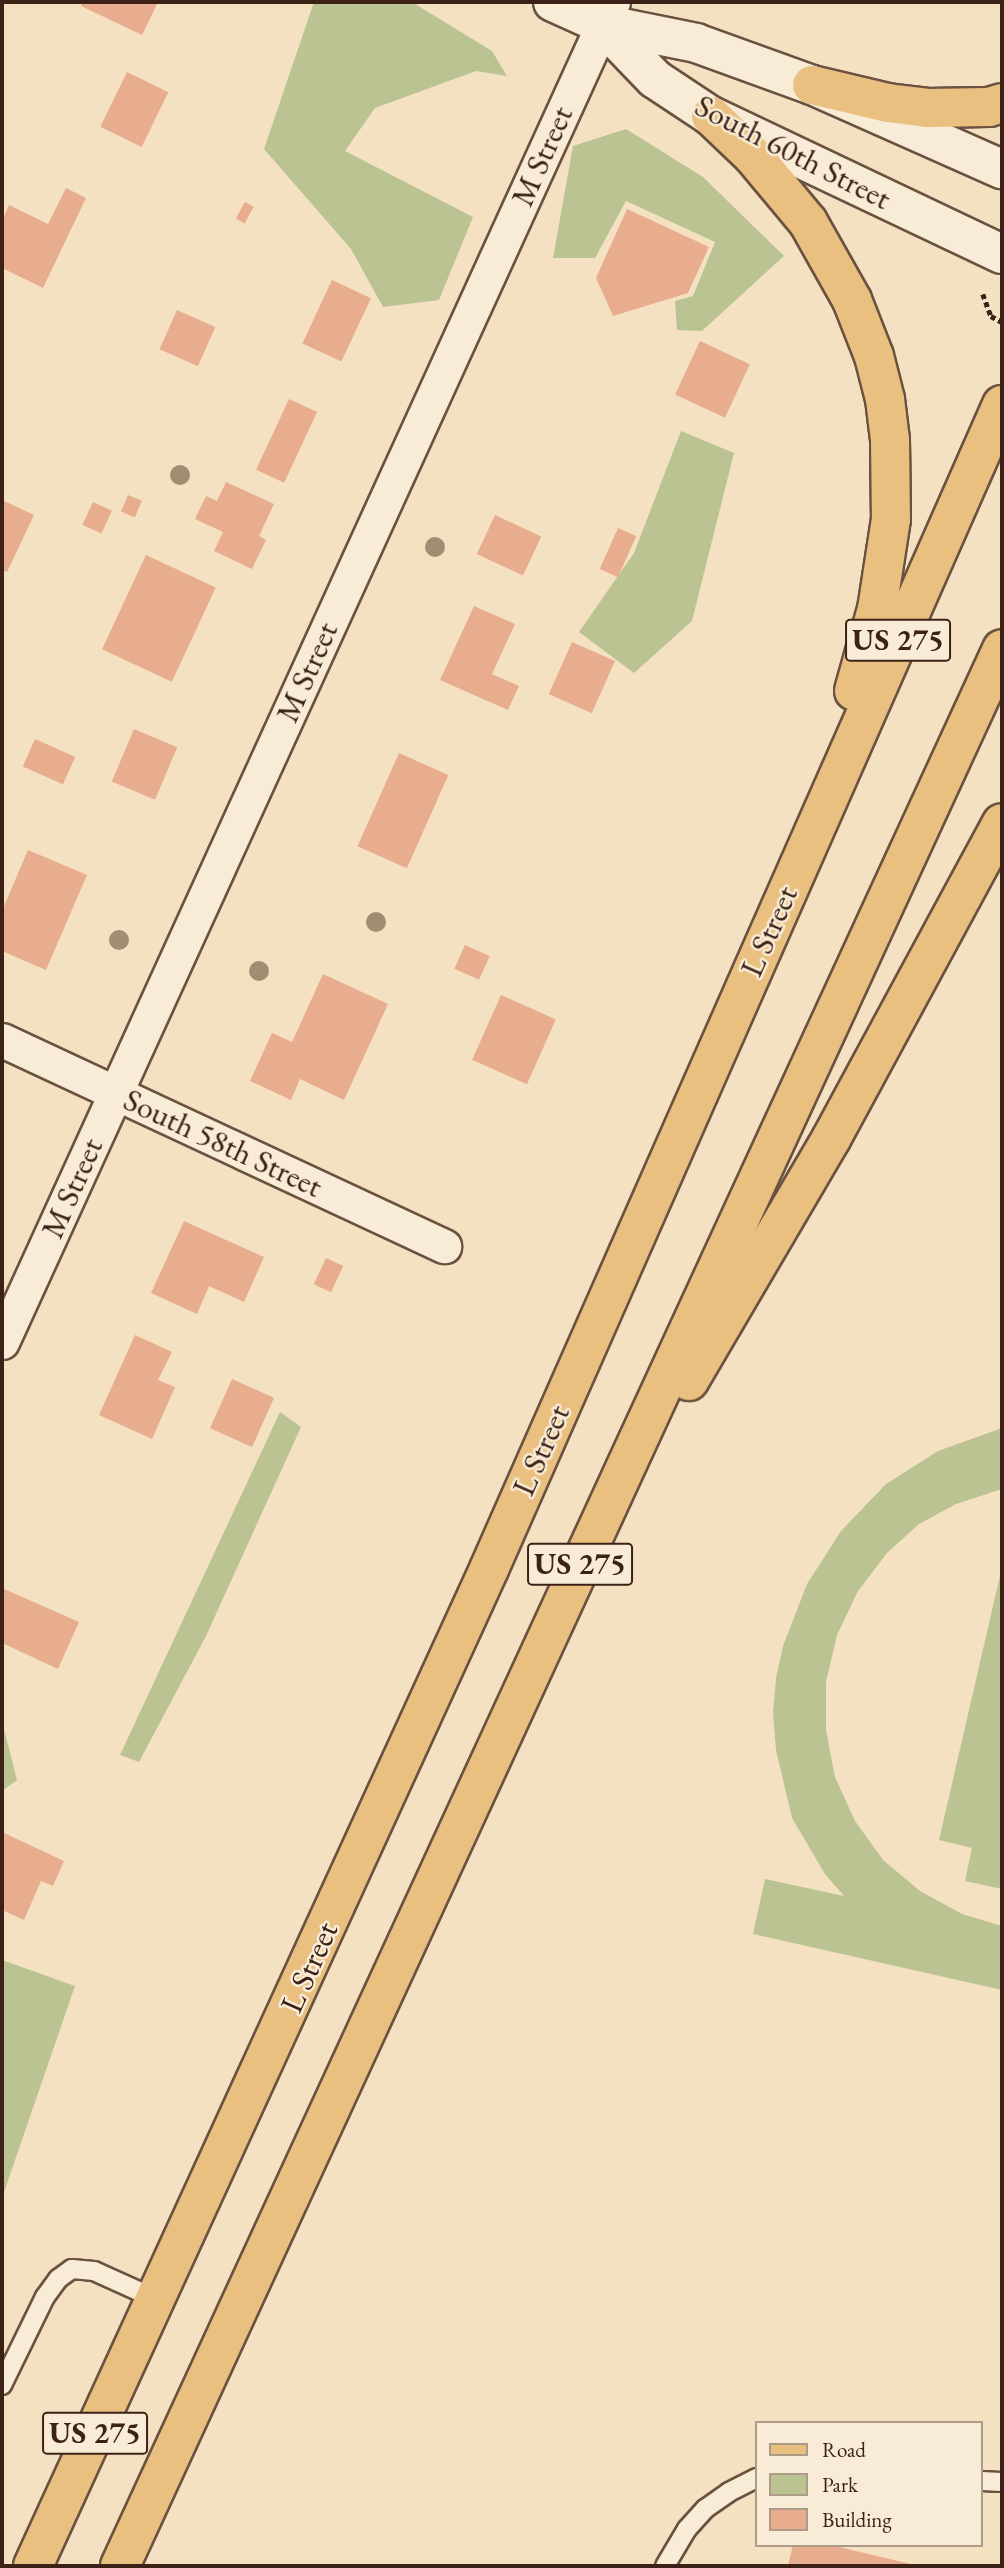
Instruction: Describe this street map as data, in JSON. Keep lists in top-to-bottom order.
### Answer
{
  "streets": {
    "main road": ["South 60th Street", "US 275", "L Street"],
    "street": ["M Street", "South 58th Street"]
  },
  "crossings": [
    ["South 60th Street", "M Street"],
    ["M Street", "South 58th Street"]
  ],
  "legend": ["Road", "Park", "Building"]
}
